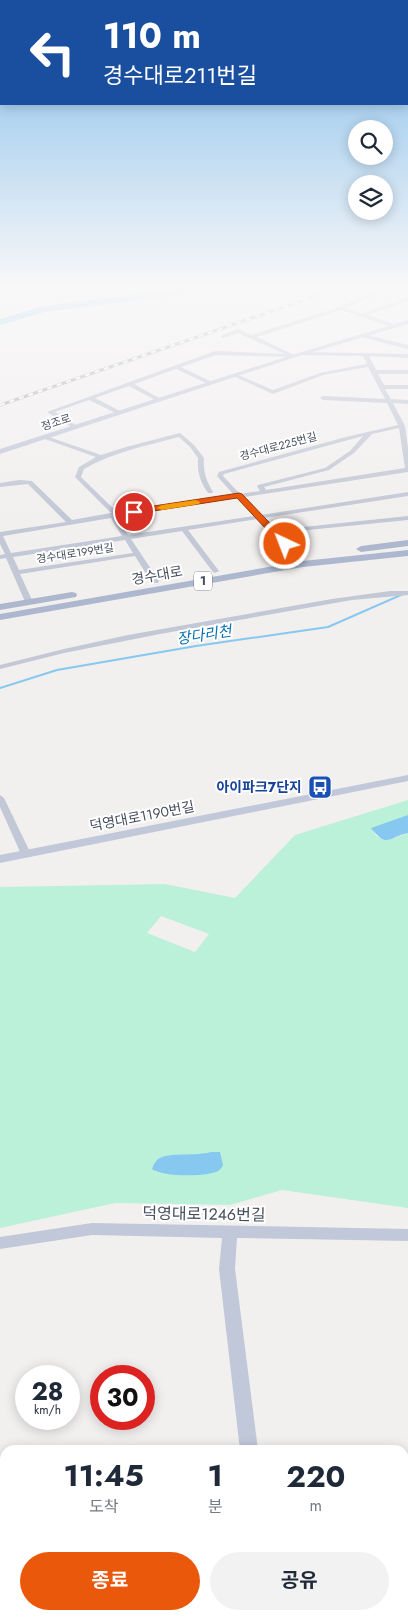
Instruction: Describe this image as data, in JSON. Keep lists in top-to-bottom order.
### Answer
{
  "streets": {
    "main road": ["경수대로", "1"],
    "street": [
      "정조로",
      "경수대로225번길",
      "경수대로199번길",
      "덕영대로1190번길",
      "덕영대로1246번길"
    ]
  },
  "crossings": [
    ["경수대로225번길", "경수대로199번길"],
    ["경수대로225번길", "경수대로"]
  ],
  "water": ["장다리천"],
  "places": {
    "bus stop": ["아이파크7단지"]
  },
  "page": {
    "turn": ["110 m", "경수대로211번길"],
    "speed": "28 km/h",
    "limit": "30",
    "eta": [
      "11:45",
      "도착",
      "1",
      "분",
      "220",
      "m"
    ],
    "buttons": ["종료", "공유"]
  }
}
